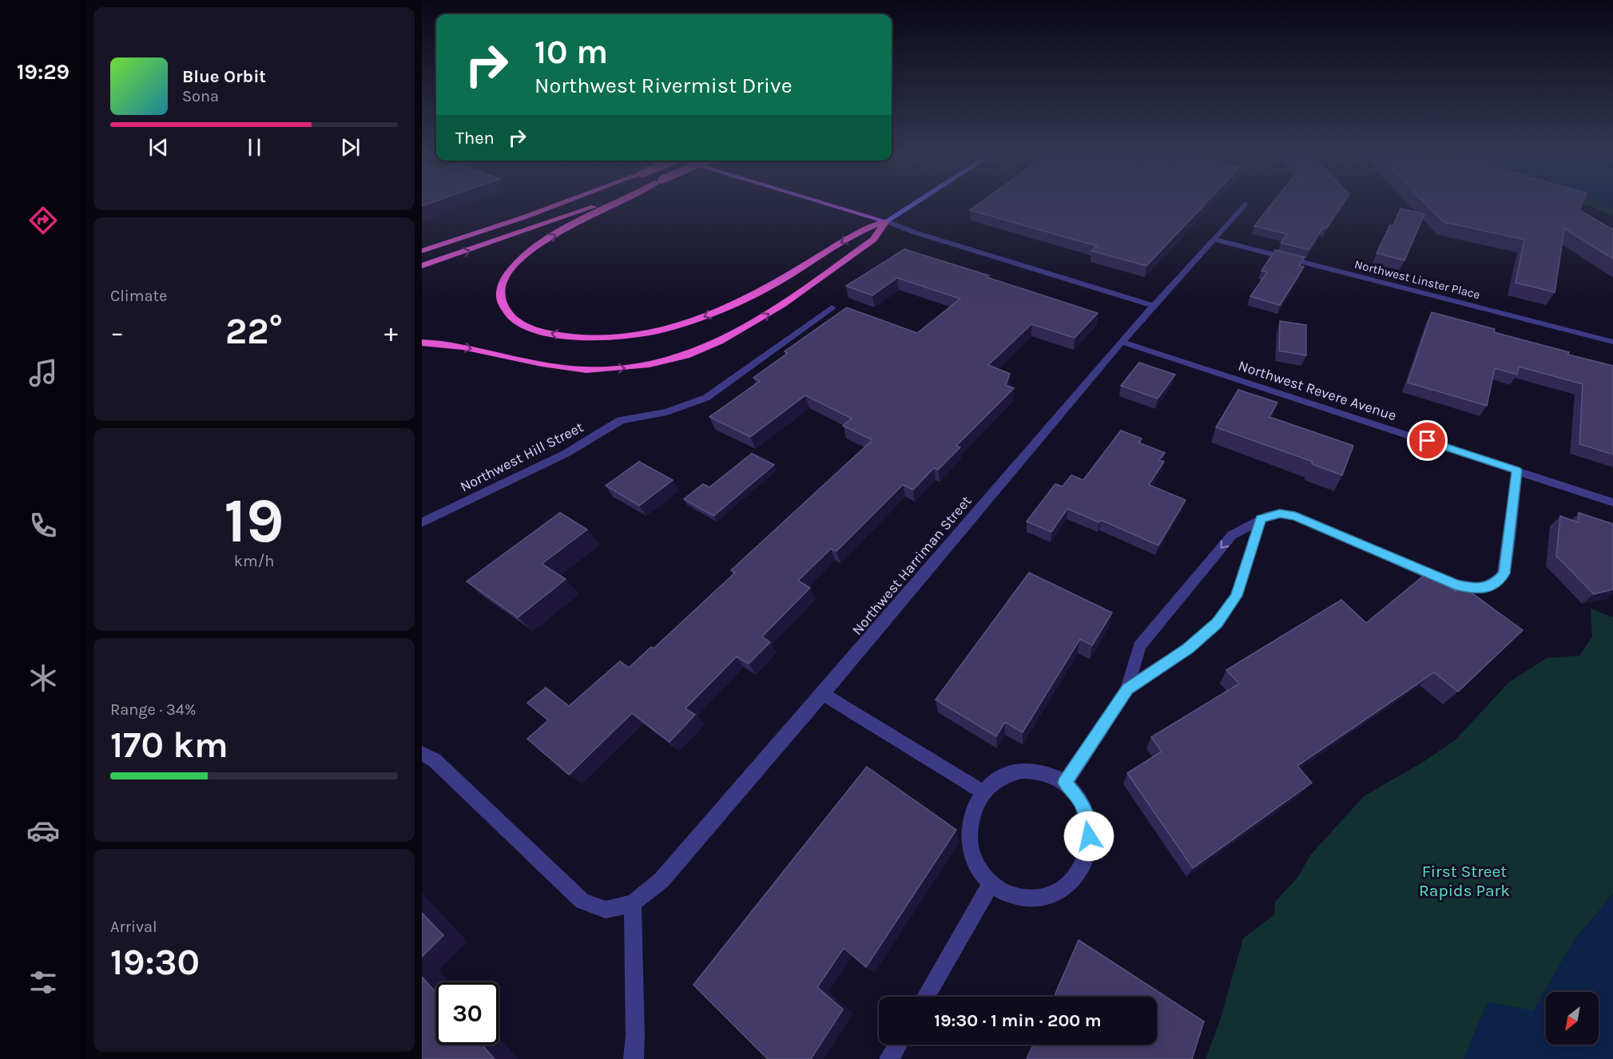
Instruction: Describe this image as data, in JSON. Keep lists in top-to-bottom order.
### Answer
{
  "streets": {
    "street": [
      "Northwest Linster Place",
      "Northwest Revere Avenue",
      "Northwest Hill Street",
      "Northwest Harriman Street"
    ]
  },
  "crossings": [
    ["Northwest Linster Place", "Northwest Harriman Street"],
    ["Northwest Revere Avenue", "Northwest Harriman Street"]
  ],
  "parks": ["First Street Rapids Park"],
  "north": "bottom left",
  "page": {
    "tabs": "19:29",
    "turn": ["10 m", "Northwest Rivermist Drive"],
    "song": ["Blue Orbit", "Sona"],
    "then": "Then",
    "tile": [
      "Climate",
      ["19", "km/h"],
      ["Range · 34%", "170 km"],
      ["Arrival", "19:30"]
    ],
    "heat": ["−", "22°", "+"],
    "limit": "30",
    "trip": "19:30 · 1 min · 200 m"
  }
}
